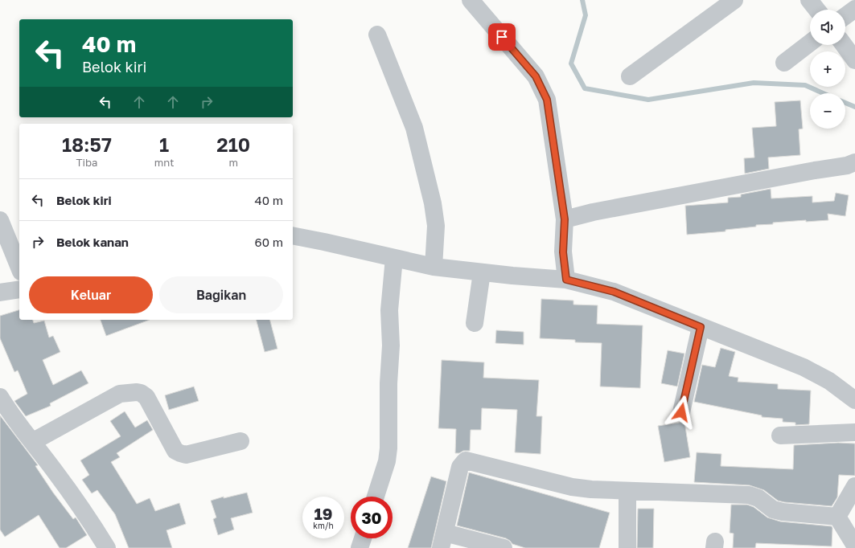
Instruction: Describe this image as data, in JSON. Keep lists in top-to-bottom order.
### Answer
{
  "page": {
    "map_buttons": ["+", "−"],
    "turn": ["40 m", "Belok kiri"],
    "eta": [
      "18:57",
      "Tiba",
      "1",
      "mnt",
      "210",
      "m"
    ],
    "list": [
      {
        "name": "Belok kiri",
        "value": "40 m"
      },
      {
        "name": "Belok kanan",
        "value": "60 m"
      }
    ],
    "buttons": ["Keluar", "Bagikan"],
    "speed": "19 km/h",
    "limit": "30"
  }
}
